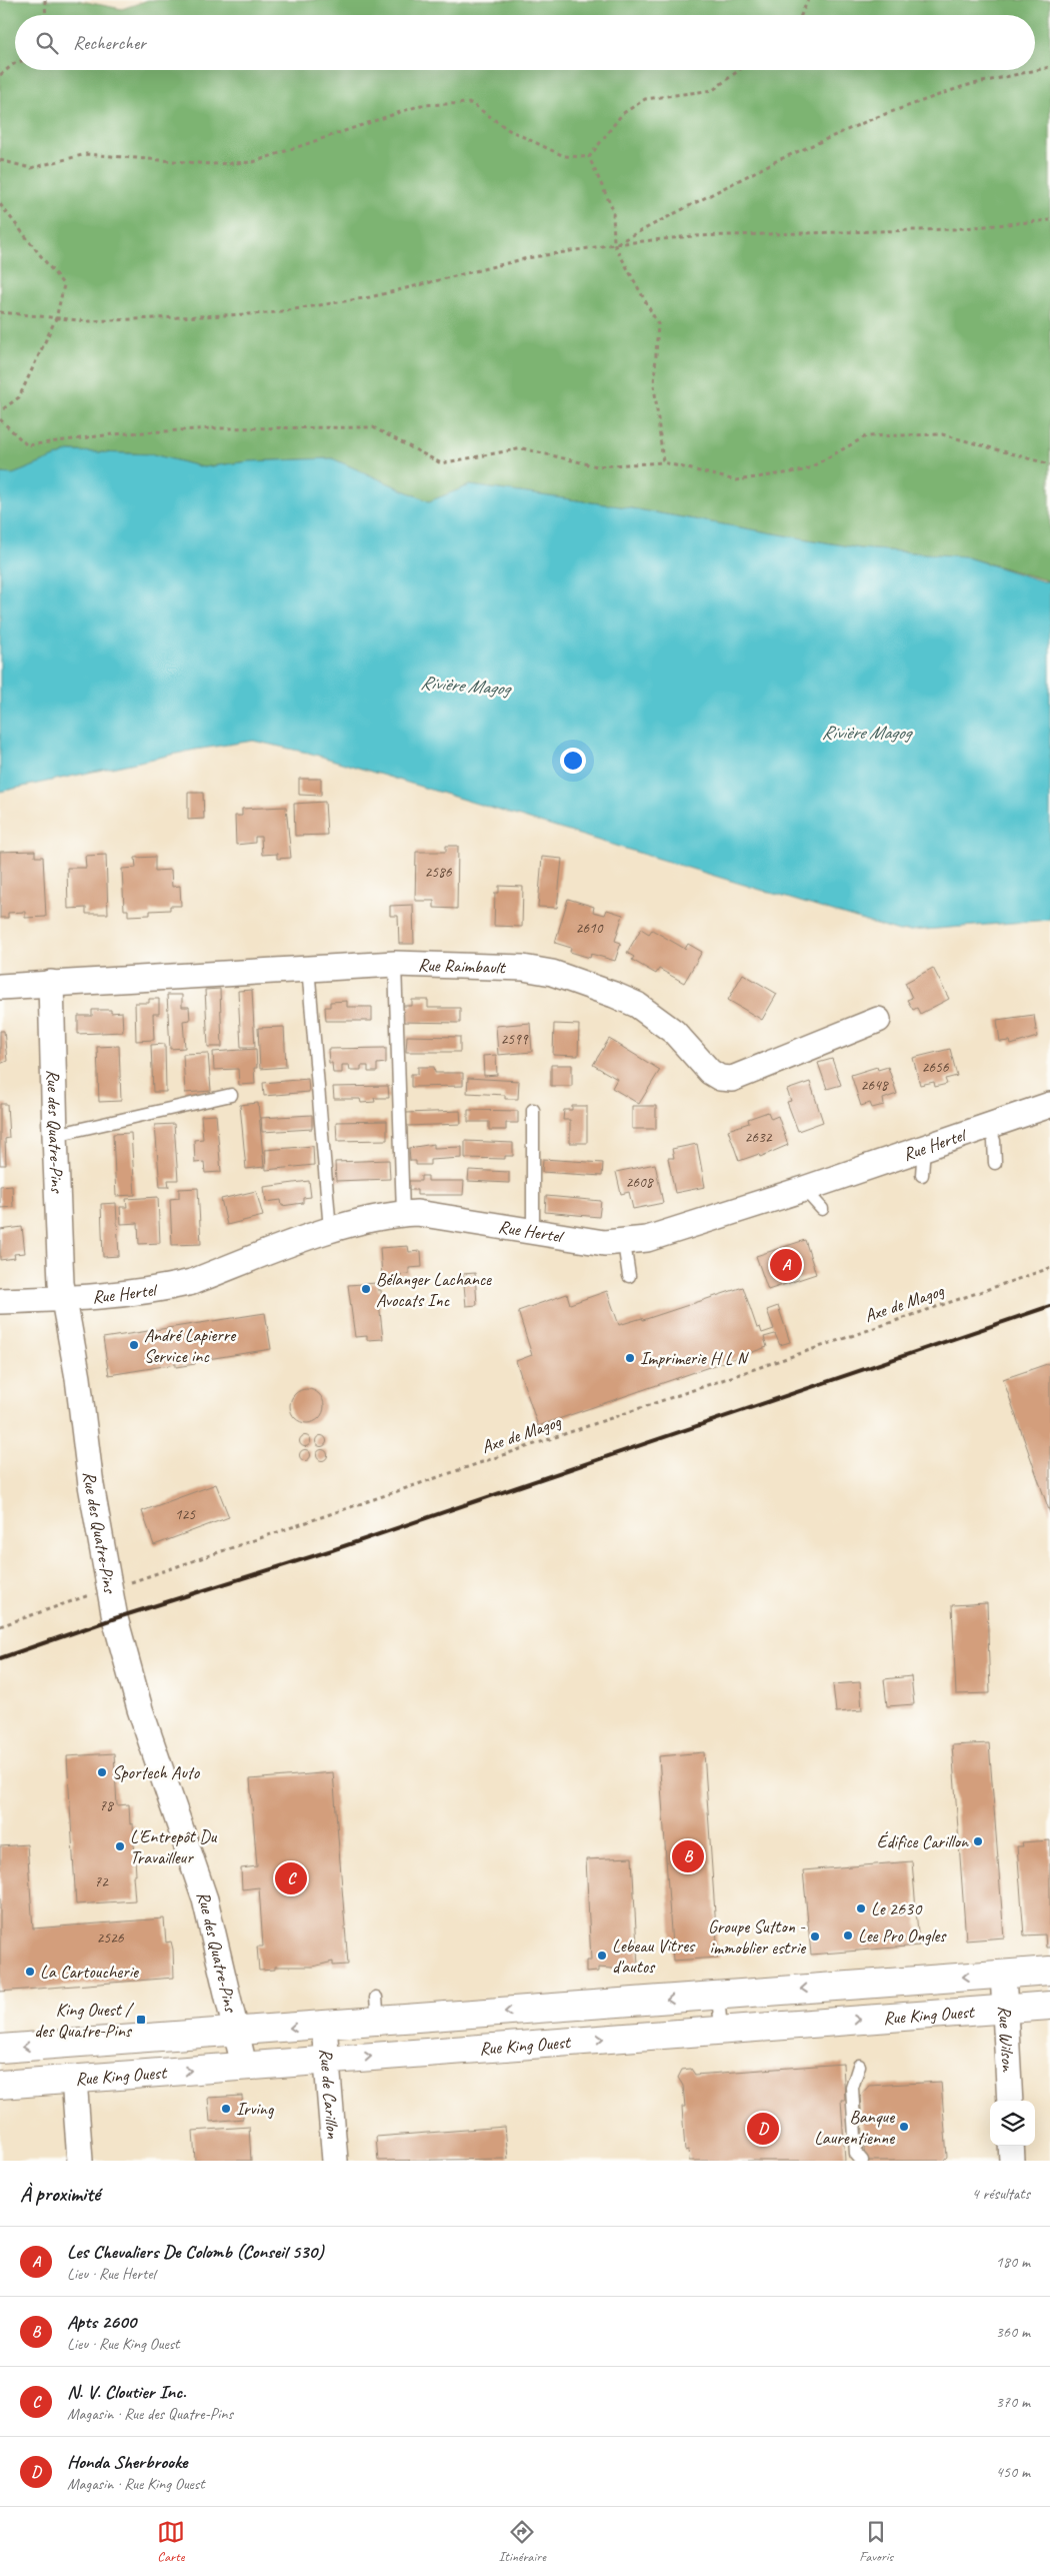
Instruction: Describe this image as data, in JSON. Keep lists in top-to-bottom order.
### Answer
{
  "streets": {
    "main road": ["Rue King Ouest"],
    "street": [
      "Rue Raimbault",
      "Rue des Quatre-Pins",
      "Rue Hertel",
      "Rue Wilson",
      "Rue de Carillon"
    ],
    "path": ["Axe de Magog"]
  },
  "crossings": [
    ["Rue Raimbault", "Rue des Quatre-Pins"],
    ["Rue des Quatre-Pins", "Rue Hertel"],
    ["Rue des Quatre-Pins", "Axe de Magog"],
    ["Rue des Quatre-Pins", "Rue King Ouest"],
    ["Rue King Ouest", "Rue Wilson"],
    ["Rue King Ouest", "Rue de Carillon"]
  ],
  "water": ["Rivière Magog"],
  "places": {
    "other": [
      "Bélanger Lachance Avocats Inc",
      "André Lapierre Service inc",
      "Imprimerie H L N",
      "Sportech Auto",
      "Édifice Carillon",
      "L'Entrepôt Du Travailleur",
      "Le 2630",
      "Lee Pro Ongles",
      "Groupe Sutton - immoblier estrie",
      "Lebeau Vitres d'autos",
      "La Cartoucherie",
      "Irving",
      "Banque Laurentienne"
    ],
    "transit": ["King Ouest / des Quatre-Pins"]
  },
  "house_numbers": [
    "2586",
    "2610",
    "2599",
    "2656",
    "2648",
    "2632",
    "2608",
    "125",
    "78",
    "72",
    "2526"
  ],
  "page": {
    "search": "Rechercher",
    "pins": [
      "A",
      "B",
      "C",
      "D"
    ],
    "heading": ["À proximité", "4 résultats"],
    "list": [
      {
        "mark": "A",
        "name": "Les Chevaliers De Colomb (Conseil 530)",
        "note": "Lieu · Rue Hertel",
        "value": "180 m"
      },
      {
        "mark": "B",
        "name": "Apts 2600",
        "note": "Lieu · Rue King Ouest",
        "value": "360 m"
      },
      {
        "mark": "C",
        "name": "N. V. Cloutier Inc.",
        "note": "Magasin · Rue des Quatre-Pins",
        "value": "370 m"
      },
      {
        "mark": "D",
        "name": "Honda Sherbrooke",
        "note": "Magasin · Rue King Ouest",
        "value": "450 m"
      }
    ],
    "nav": ["Carte", "Itinéraire", "Favoris"]
  }
}
